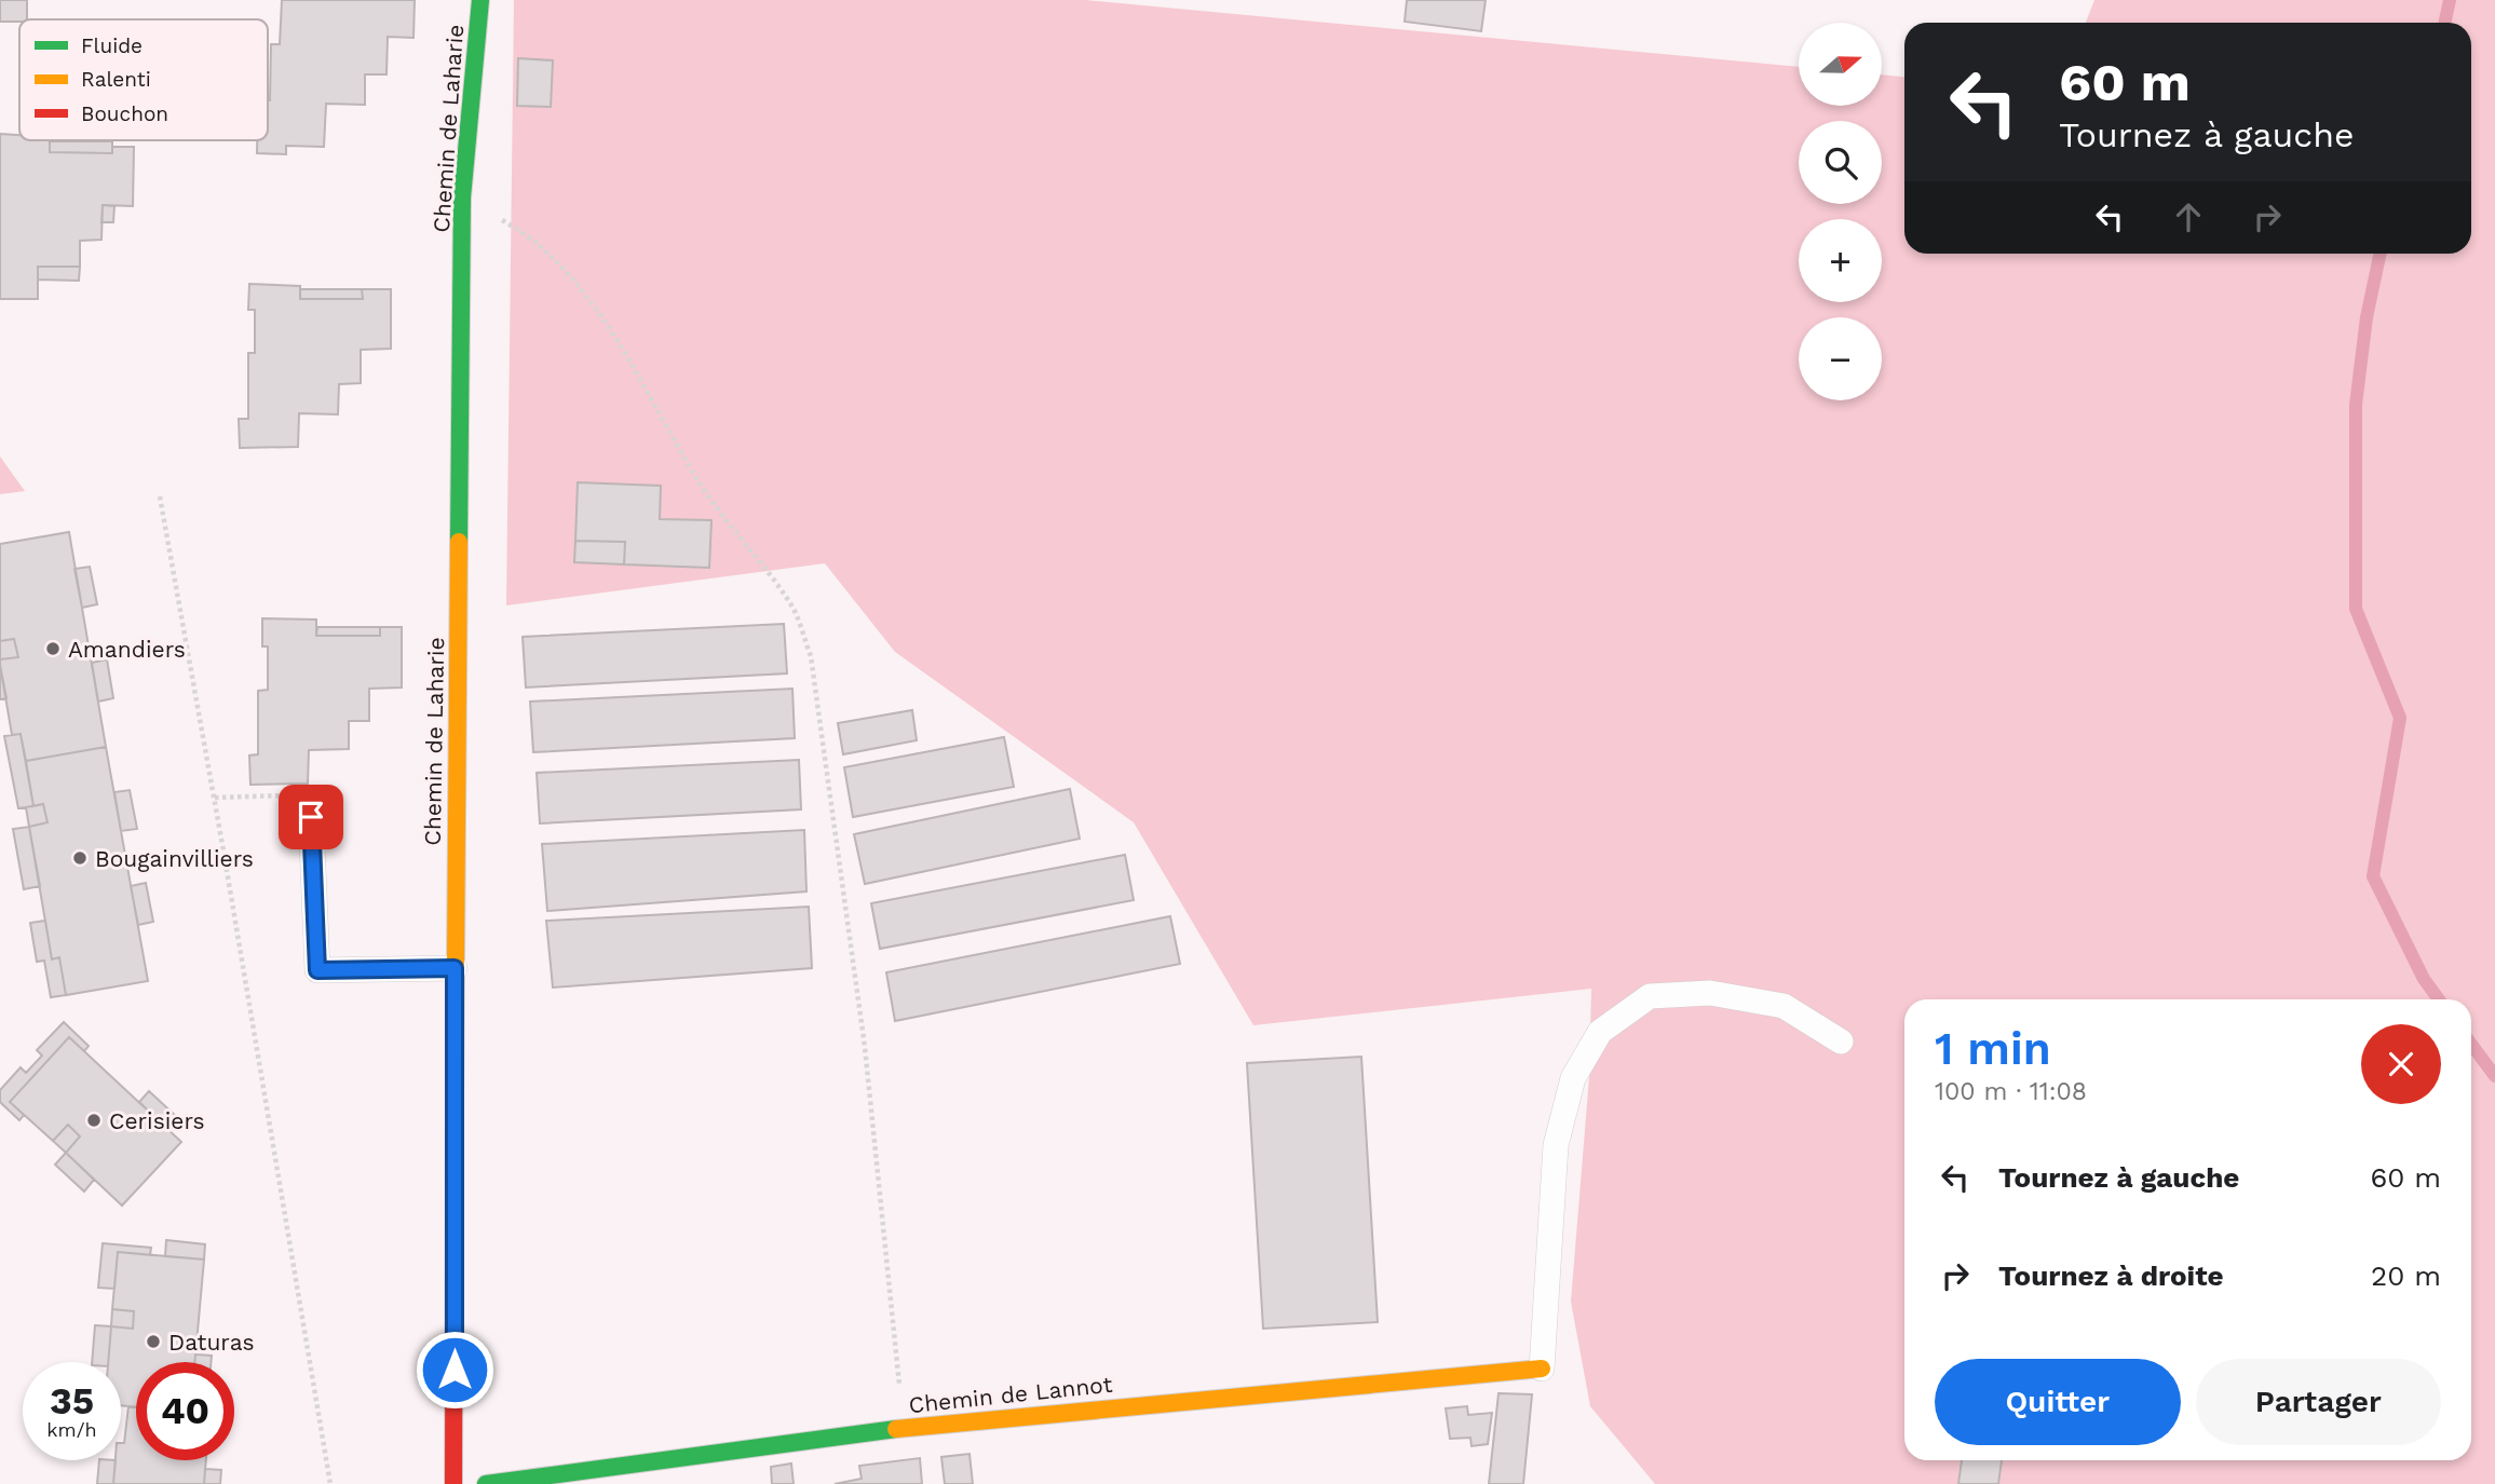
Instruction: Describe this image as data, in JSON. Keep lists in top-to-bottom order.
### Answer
{
  "streets": {
    "street": ["Chemin de Laharie", "Chemin de Lannot"]
  },
  "places": [
    "Amandiers",
    "Bougainvilliers",
    "Cerisiers",
    "Daturas"
  ],
  "legend": ["Fluide", "Ralenti", "Bouchon"],
  "north": "right",
  "page": {
    "map_buttons": ["+", "−"],
    "turn": ["60 m", "Tournez à gauche"],
    "heading": ["1 min", "100 m · 11:08"],
    "list": [
      {
        "name": "Tournez à gauche",
        "value": "60 m"
      },
      {
        "name": "Tournez à droite",
        "value": "20 m"
      }
    ],
    "buttons": ["Quitter", "Partager"],
    "speed": "35 km/h",
    "limit": "40"
  }
}
